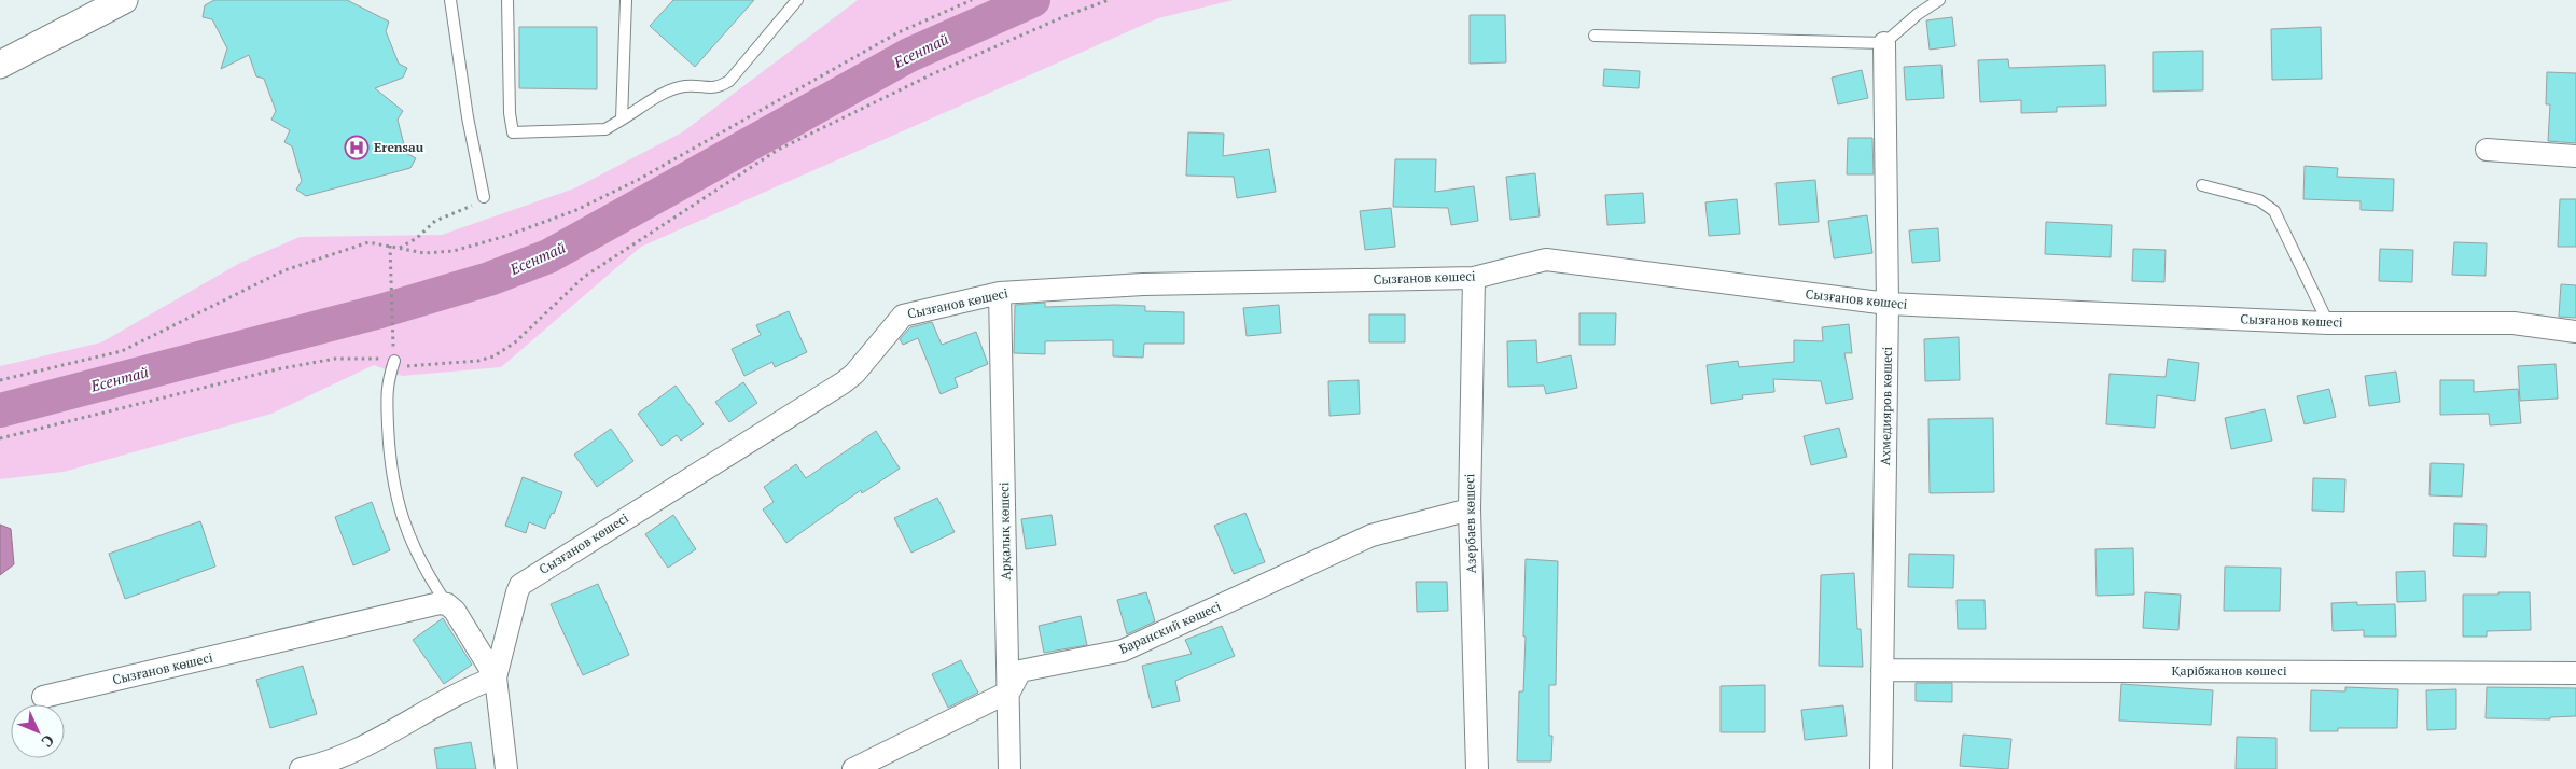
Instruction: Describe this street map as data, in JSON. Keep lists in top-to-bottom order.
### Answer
{
  "streets": {
    "street": [
      "Сызғанов көшесі",
      "Ахмедияров көшесі",
      "Азербаев көшесі",
      "Арқалық көшесі",
      "Баранский көшесі",
      "Қарібжанов көшесі"
    ]
  },
  "crossings": [
    ["Сызғанов көшесі", "Ахмедияров көшесі"],
    ["Сызғанов көшесі", "Азербаев көшесі"],
    ["Сызғанов көшесі", "Арқалық көшесі"],
    ["Ахмедияров көшесі", "Қарібжанов көшесі"],
    ["Азербаев көшесі", "Баранский көшесі"],
    ["Арқалық көшесі", "Баранский көшесі"]
  ],
  "water": ["Есентай"],
  "places": {
    "hospital": ["Erensau"]
  },
  "north": "bottom right"
}
